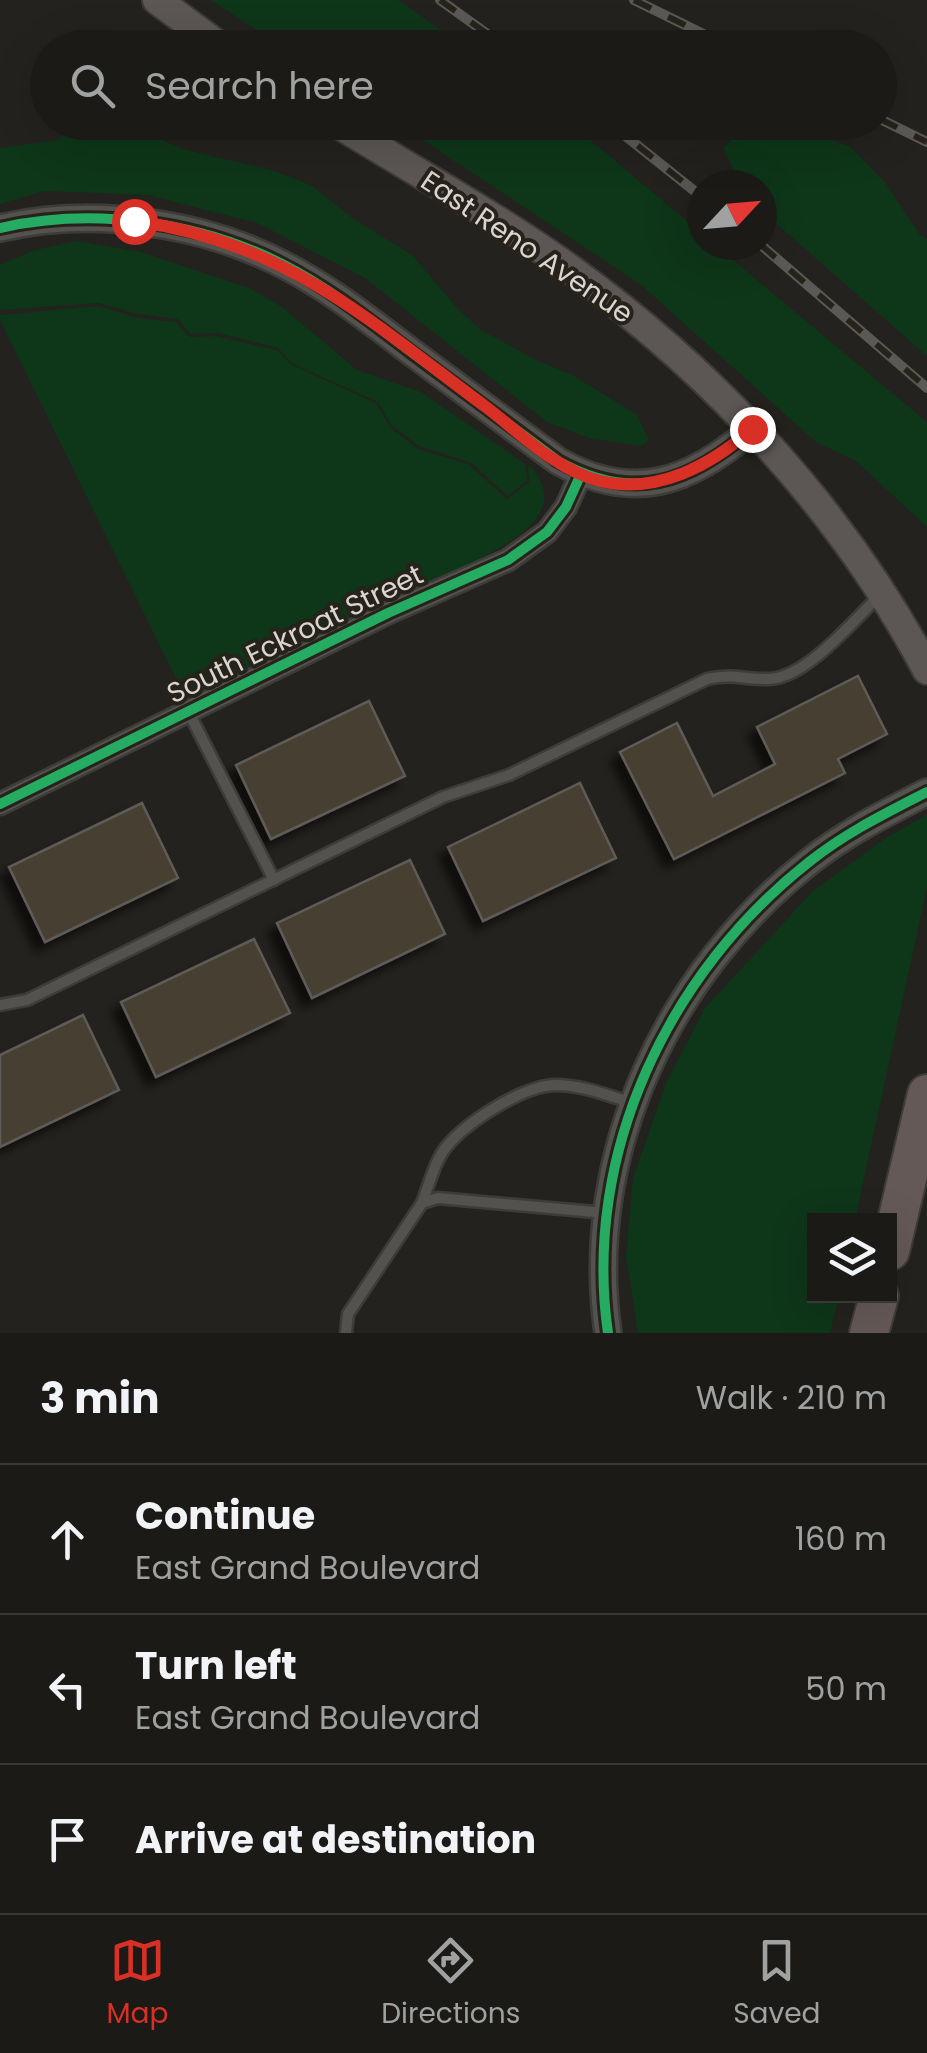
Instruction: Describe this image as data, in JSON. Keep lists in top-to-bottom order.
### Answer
{
  "streets": {
    "main road": ["East Reno Avenue"],
    "street": ["South Eckroat Street"]
  },
  "north": "top right",
  "page": {
    "search": "Search here",
    "heading": ["3 min", "Walk · 210 m"],
    "list": [
      ["Continue", "East Grand Boulevard", "160 m"],
      ["Turn left", "East Grand Boulevard", "50 m"],
      "Arrive at destination"
    ],
    "nav": ["Map", "Directions", "Saved"]
  }
}
